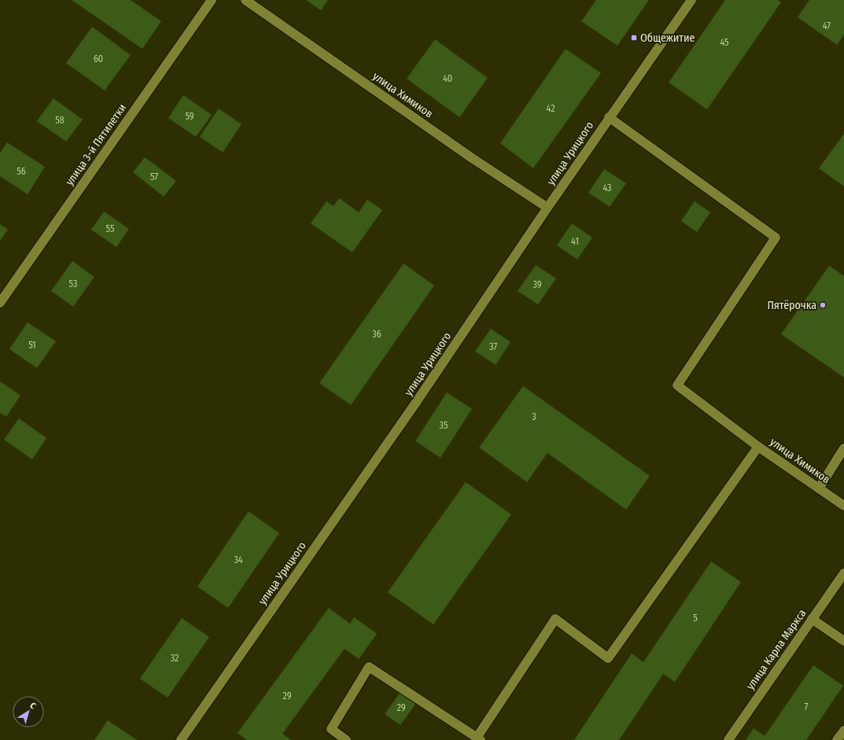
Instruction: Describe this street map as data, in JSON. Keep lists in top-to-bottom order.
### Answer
{
  "streets": {
    "street": [
      "улица Химиков",
      "улица 3-й Пятилетки",
      "улица Урицкого",
      "улица Карла Маркса"
    ]
  },
  "crossings": [
    ["улица Химиков", "улица Урицкого"]
  ],
  "places": {
    "transit": ["Общежитие"],
    "other": ["Пятёрочка"]
  },
  "house_numbers": [
    "47",
    "45",
    "60",
    "40",
    "42",
    "59",
    "58",
    "56",
    "57",
    "43",
    "55",
    "41",
    "53",
    "39",
    "36",
    "51",
    "37",
    "3",
    "35",
    "34",
    "5",
    "32",
    "29",
    "7",
    "29"
  ],
  "north": "top right"
}
